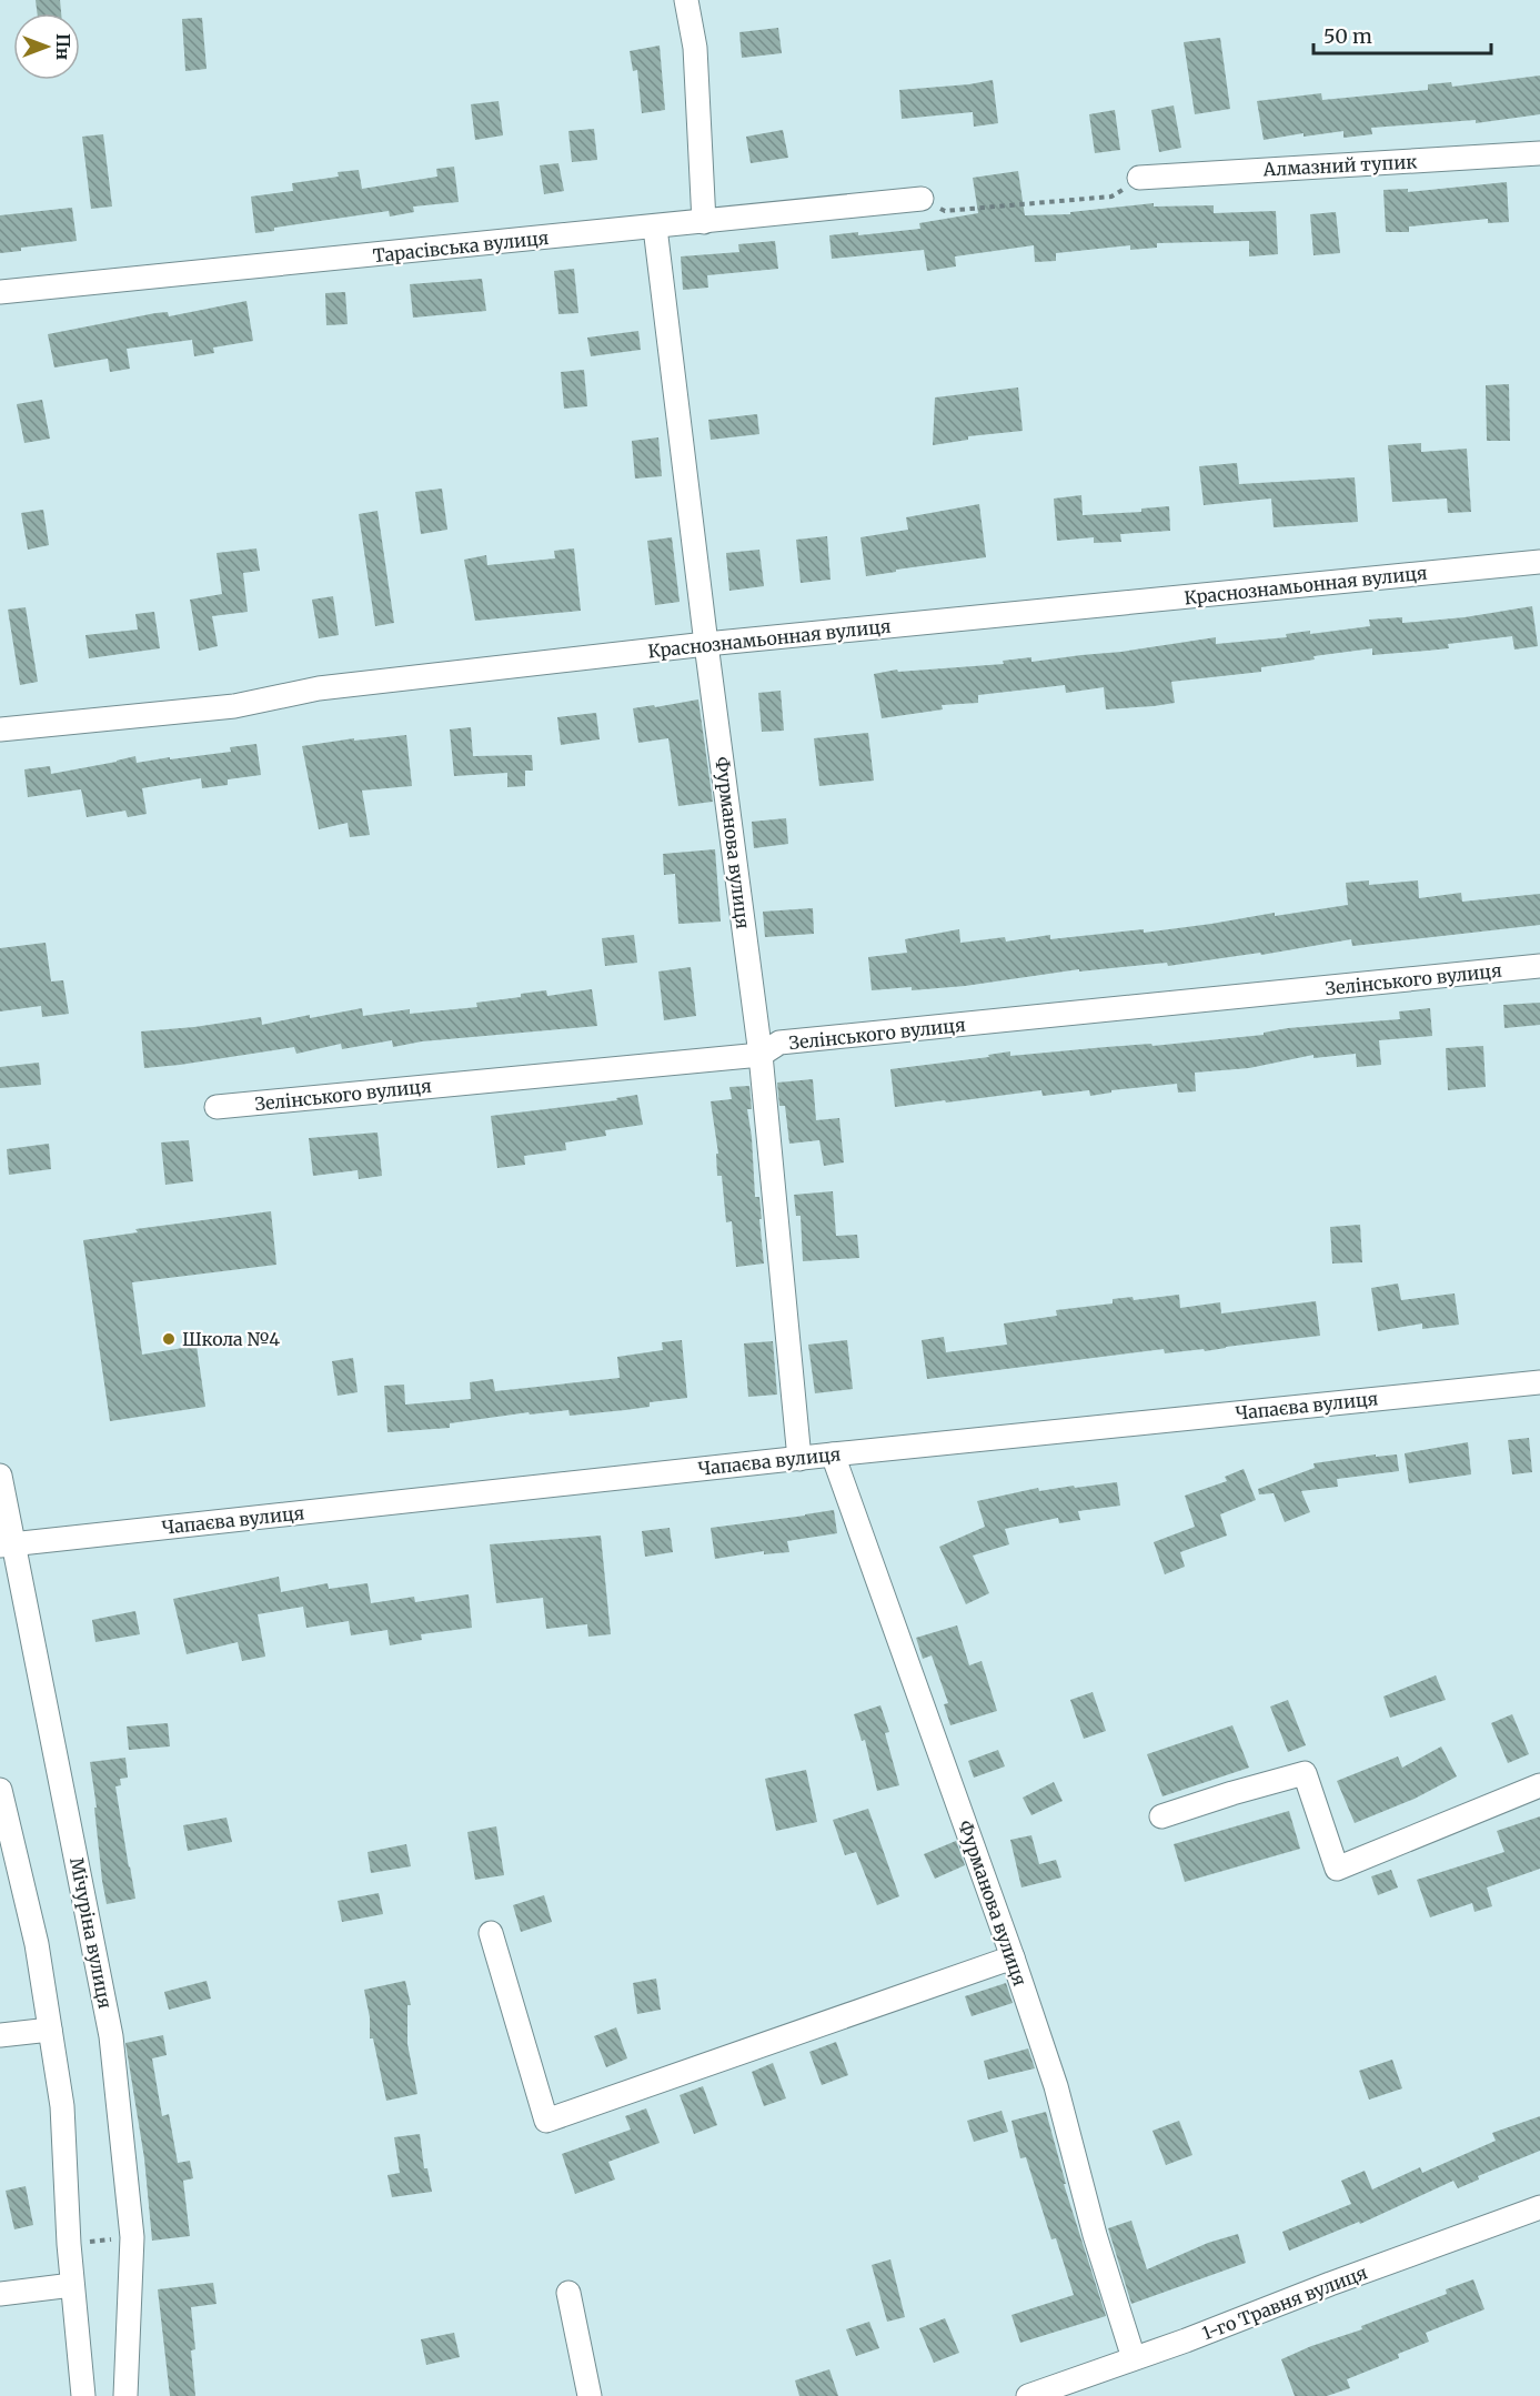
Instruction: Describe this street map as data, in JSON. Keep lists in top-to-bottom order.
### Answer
{
  "streets": {
    "street": [
      "Алмазний тупик",
      "Тарасівська вулиця",
      "Краснознамьонная вулиця",
      "Фурманова вулиця",
      "Зелінського вулиця",
      "Чапаєва вулиця",
      "Мічуріна вулиця",
      "1-го Травня вулиця"
    ]
  },
  "crossings": [
    ["Тарасівська вулиця", "Фурманова вулиця"],
    ["Краснознамьонная вулиця", "Фурманова вулиця"],
    ["Фурманова вулиця", "Зелінського вулиця"],
    ["Фурманова вулиця", "Чапаєва вулиця"],
    ["Фурманова вулиця", "1-го Травня вулиця"],
    ["Чапаєва вулиця", "Мічуріна вулиця"]
  ],
  "places": ["Школа №4"],
  "scale_bar": "50 m",
  "north": "right"
}
